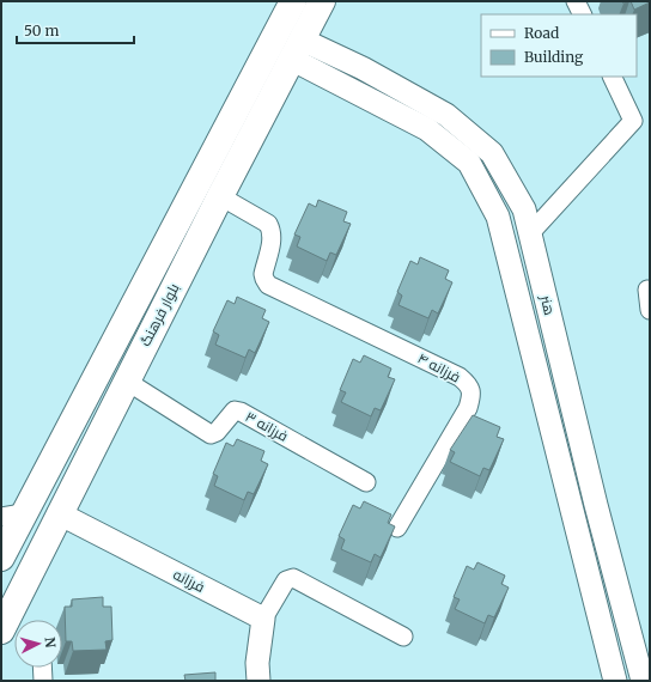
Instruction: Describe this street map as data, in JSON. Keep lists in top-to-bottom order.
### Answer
{
  "streets": {
    "main road": ["بلوار فرهنگ"],
    "street": [
      "هنر",
      "فرزانه ۴",
      "فرزانه ۳",
      "فرزانه"
    ]
  },
  "crossings": [
    ["هنر", "بلوار فرهنگ"],
    ["بلوار فرهنگ", "فرزانه ۴"],
    ["بلوار فرهنگ", "فرزانه ۳"],
    ["بلوار فرهنگ", "فرزانه"]
  ],
  "legend": ["Road", "Building"],
  "scale_bar": "50 m",
  "north": "right"
}
